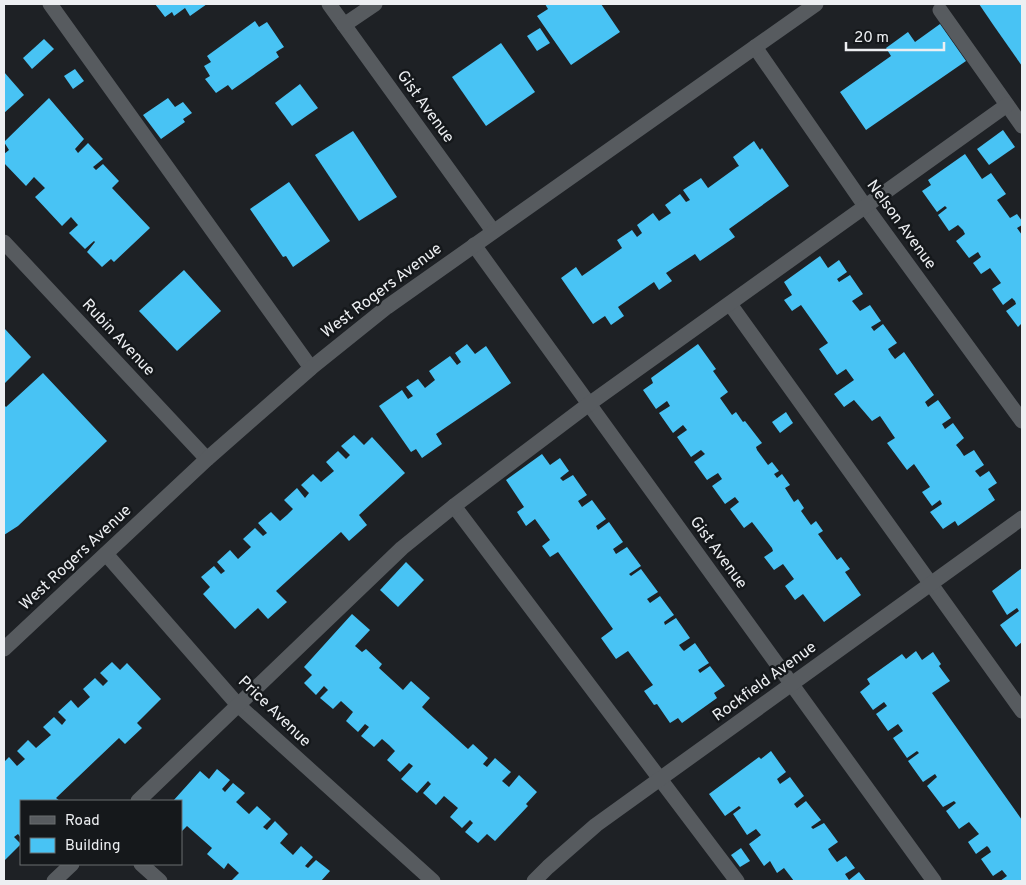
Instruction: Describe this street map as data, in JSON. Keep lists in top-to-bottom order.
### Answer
{
  "streets": {
    "street": [
      "Gist Avenue",
      "Nelson Avenue",
      "West Rogers Avenue",
      "Rubin Avenue",
      "Rockfield Avenue",
      "Price Avenue"
    ]
  },
  "crossings": [
    ["Gist Avenue", "West Rogers Avenue"],
    ["Gist Avenue", "Rockfield Avenue"],
    ["Nelson Avenue", "West Rogers Avenue"],
    ["West Rogers Avenue", "Rubin Avenue"],
    ["West Rogers Avenue", "Price Avenue"]
  ],
  "legend": ["Road", "Building"],
  "scale_bar": "20 m"
}
